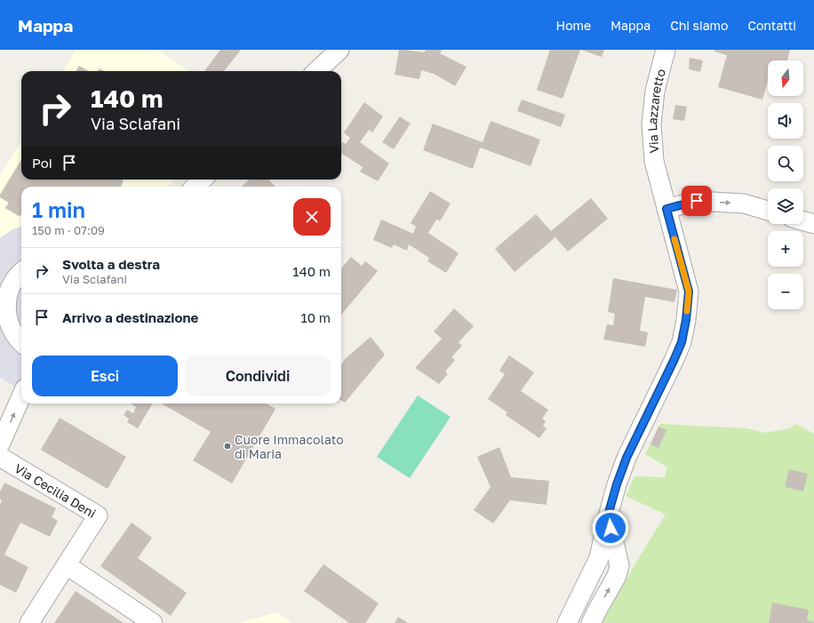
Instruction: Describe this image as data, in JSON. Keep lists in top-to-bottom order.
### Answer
{
  "streets": {
    "street": ["Via Lazzaretto", "Via Cecilia Deni"]
  },
  "places": ["Cuore Immacolato di Maria"],
  "north": "bottom",
  "page": {
    "header": "Mappa",
    "nav": [
      "Home",
      "Mappa",
      "Chi siamo",
      "Contatti"
    ],
    "map_buttons": ["+", "−"],
    "turn": ["140 m", "Via Sclafani"],
    "then": "Poi",
    "heading": ["1 min", "150 m · 07:09"],
    "list": [
      {
        "name": "Svolta a destra",
        "note": "Via Sclafani",
        "value": "140 m"
      },
      {
        "name": "Arrivo a destinazione",
        "value": "10 m"
      }
    ],
    "buttons": ["Esci", "Condividi"]
  }
}
